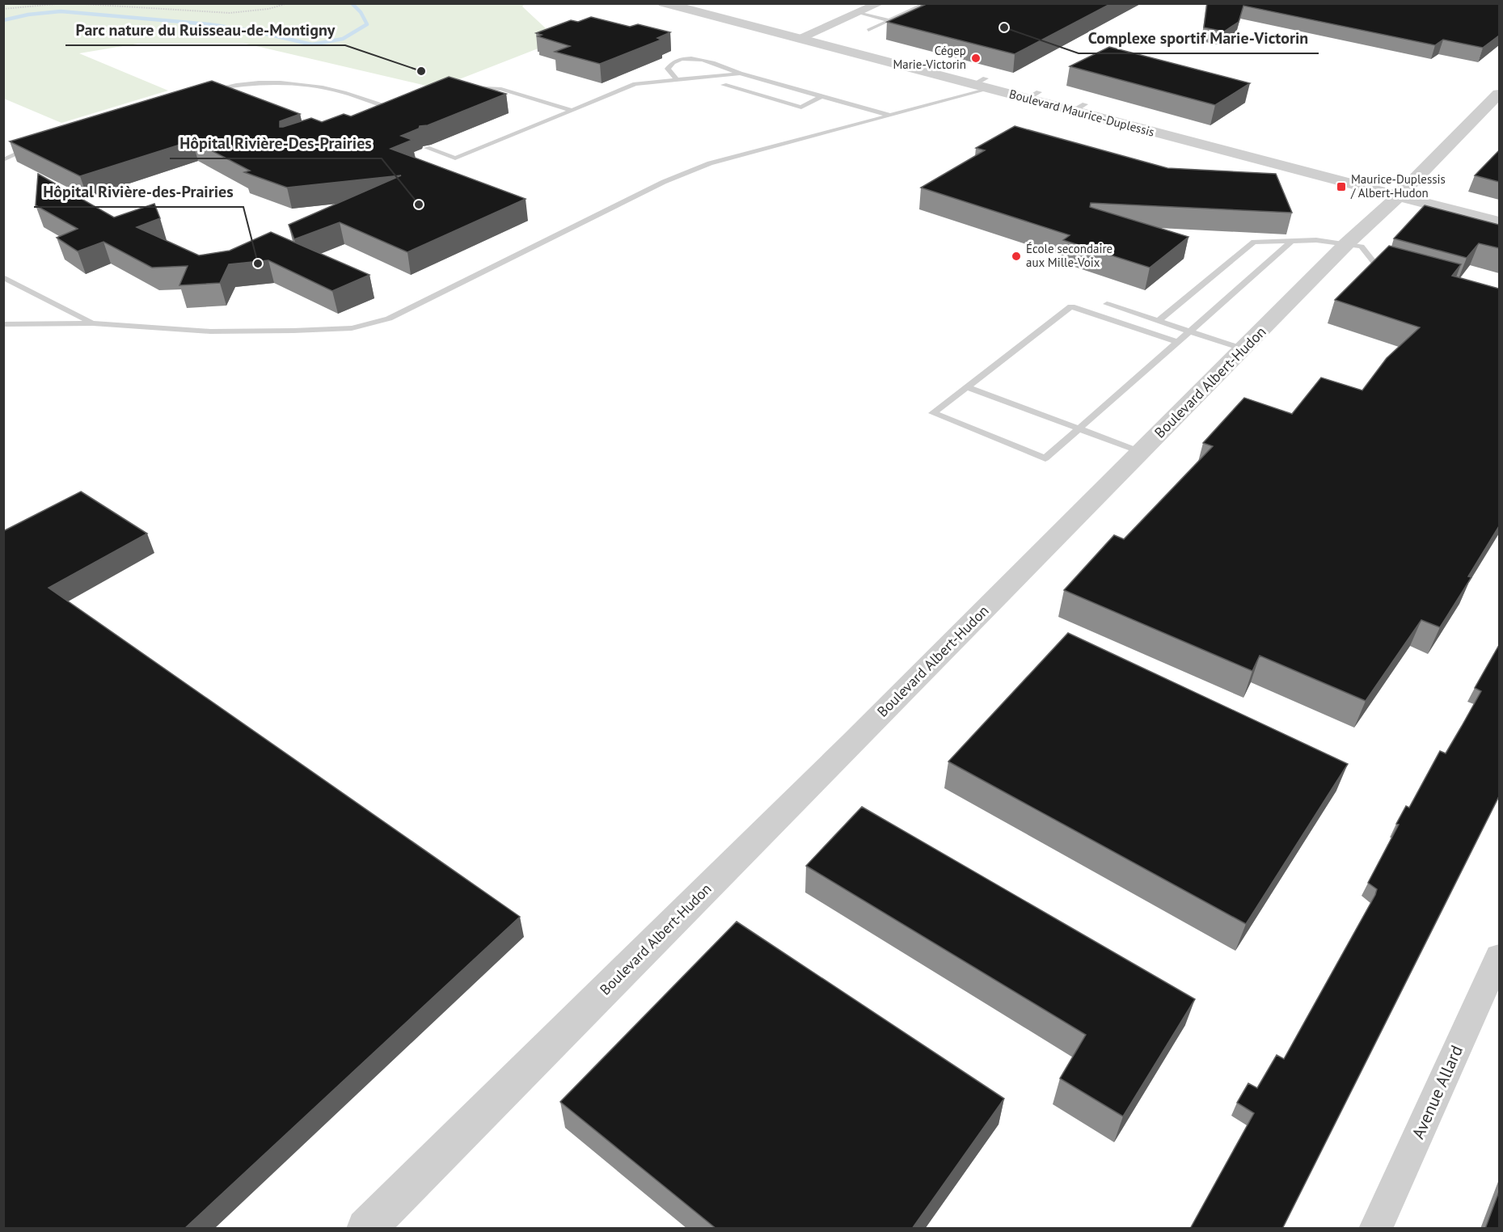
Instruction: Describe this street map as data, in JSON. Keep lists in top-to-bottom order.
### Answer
{
  "streets": {
    "street": ["Boulevard Maurice-Duplessis", "Boulevard Albert-Hudon", "Avenue Allard"]
  },
  "crossings": [
    ["Boulevard Maurice-Duplessis", "Boulevard Albert-Hudon"]
  ],
  "places": {
    "other": [
      "Complexe sportif Marie-Victorin",
      "Cégep Marie-Victorin",
      "Parc nature du Ruisseau-de-Montigny",
      "Hôpital Rivière-Des-Prairies",
      "École secondaire aux Mille-Voix",
      "Hôpital Rivière-des-Prairies"
    ],
    "transit": ["Maurice-Duplessis / Albert-Hudon"]
  }
}
